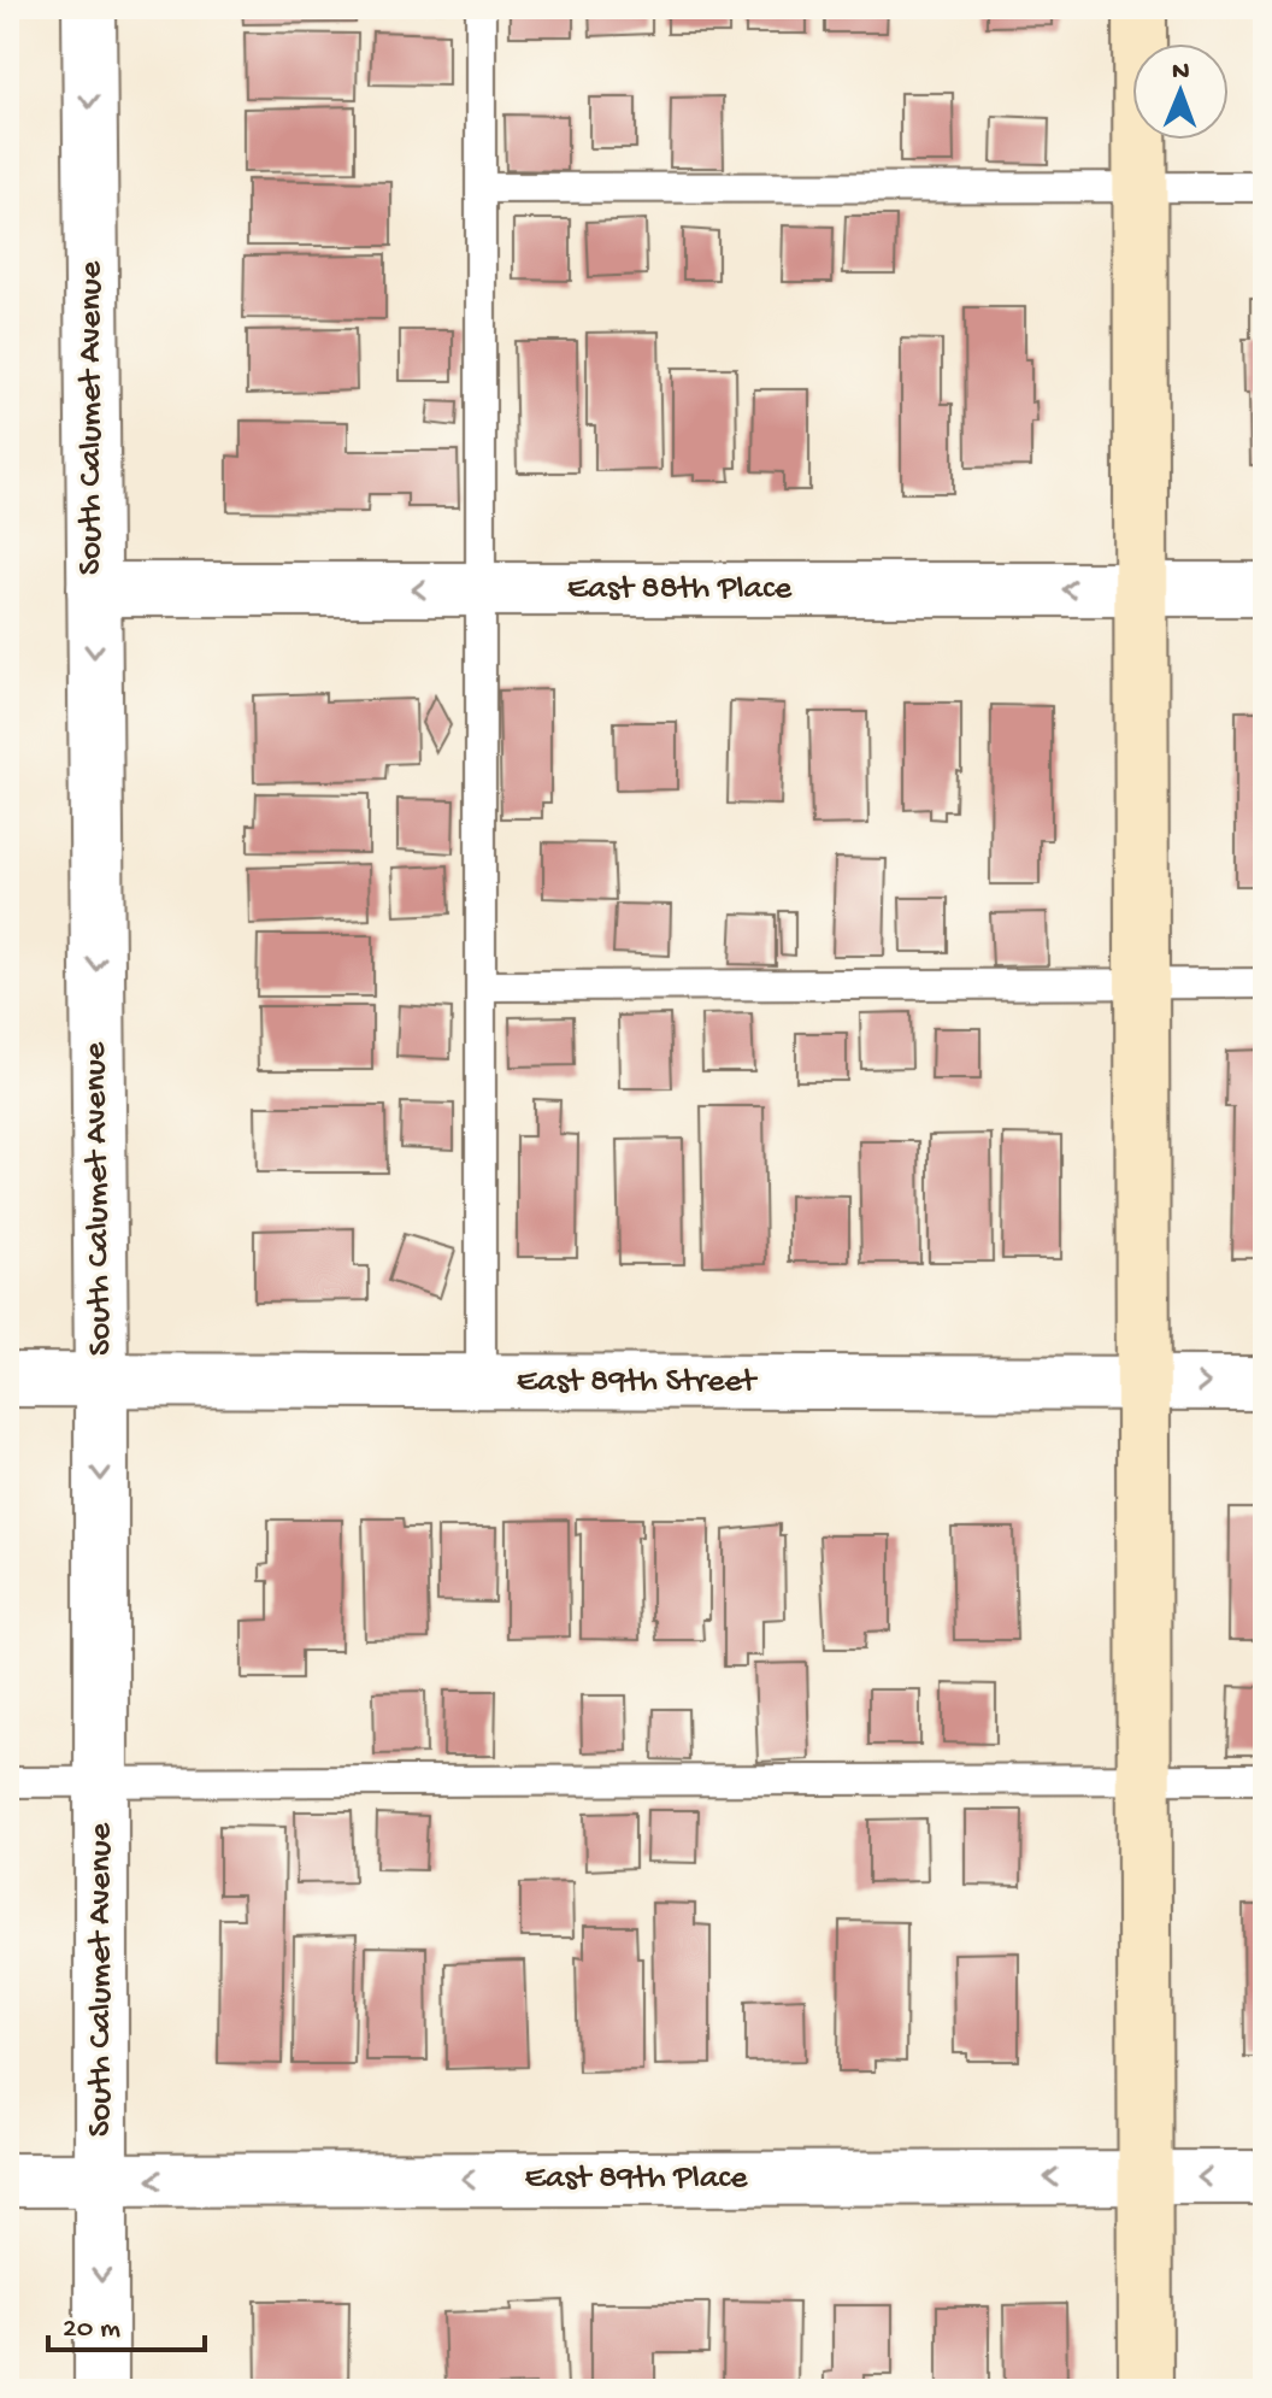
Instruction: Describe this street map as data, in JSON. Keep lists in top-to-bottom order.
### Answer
{
  "streets": {
    "street": [
      "South Calumet Avenue",
      "East 88th Place",
      "East 89th Street",
      "East 89th Place"
    ]
  },
  "crossings": [
    ["South Calumet Avenue", "East 88th Place"],
    ["South Calumet Avenue", "East 89th Street"],
    ["South Calumet Avenue", "East 89th Place"]
  ],
  "one_way": ["South Calumet Avenue", "East 88th Place", "East 89th Place"],
  "scale_bar": "20 m",
  "north": "top"
}
